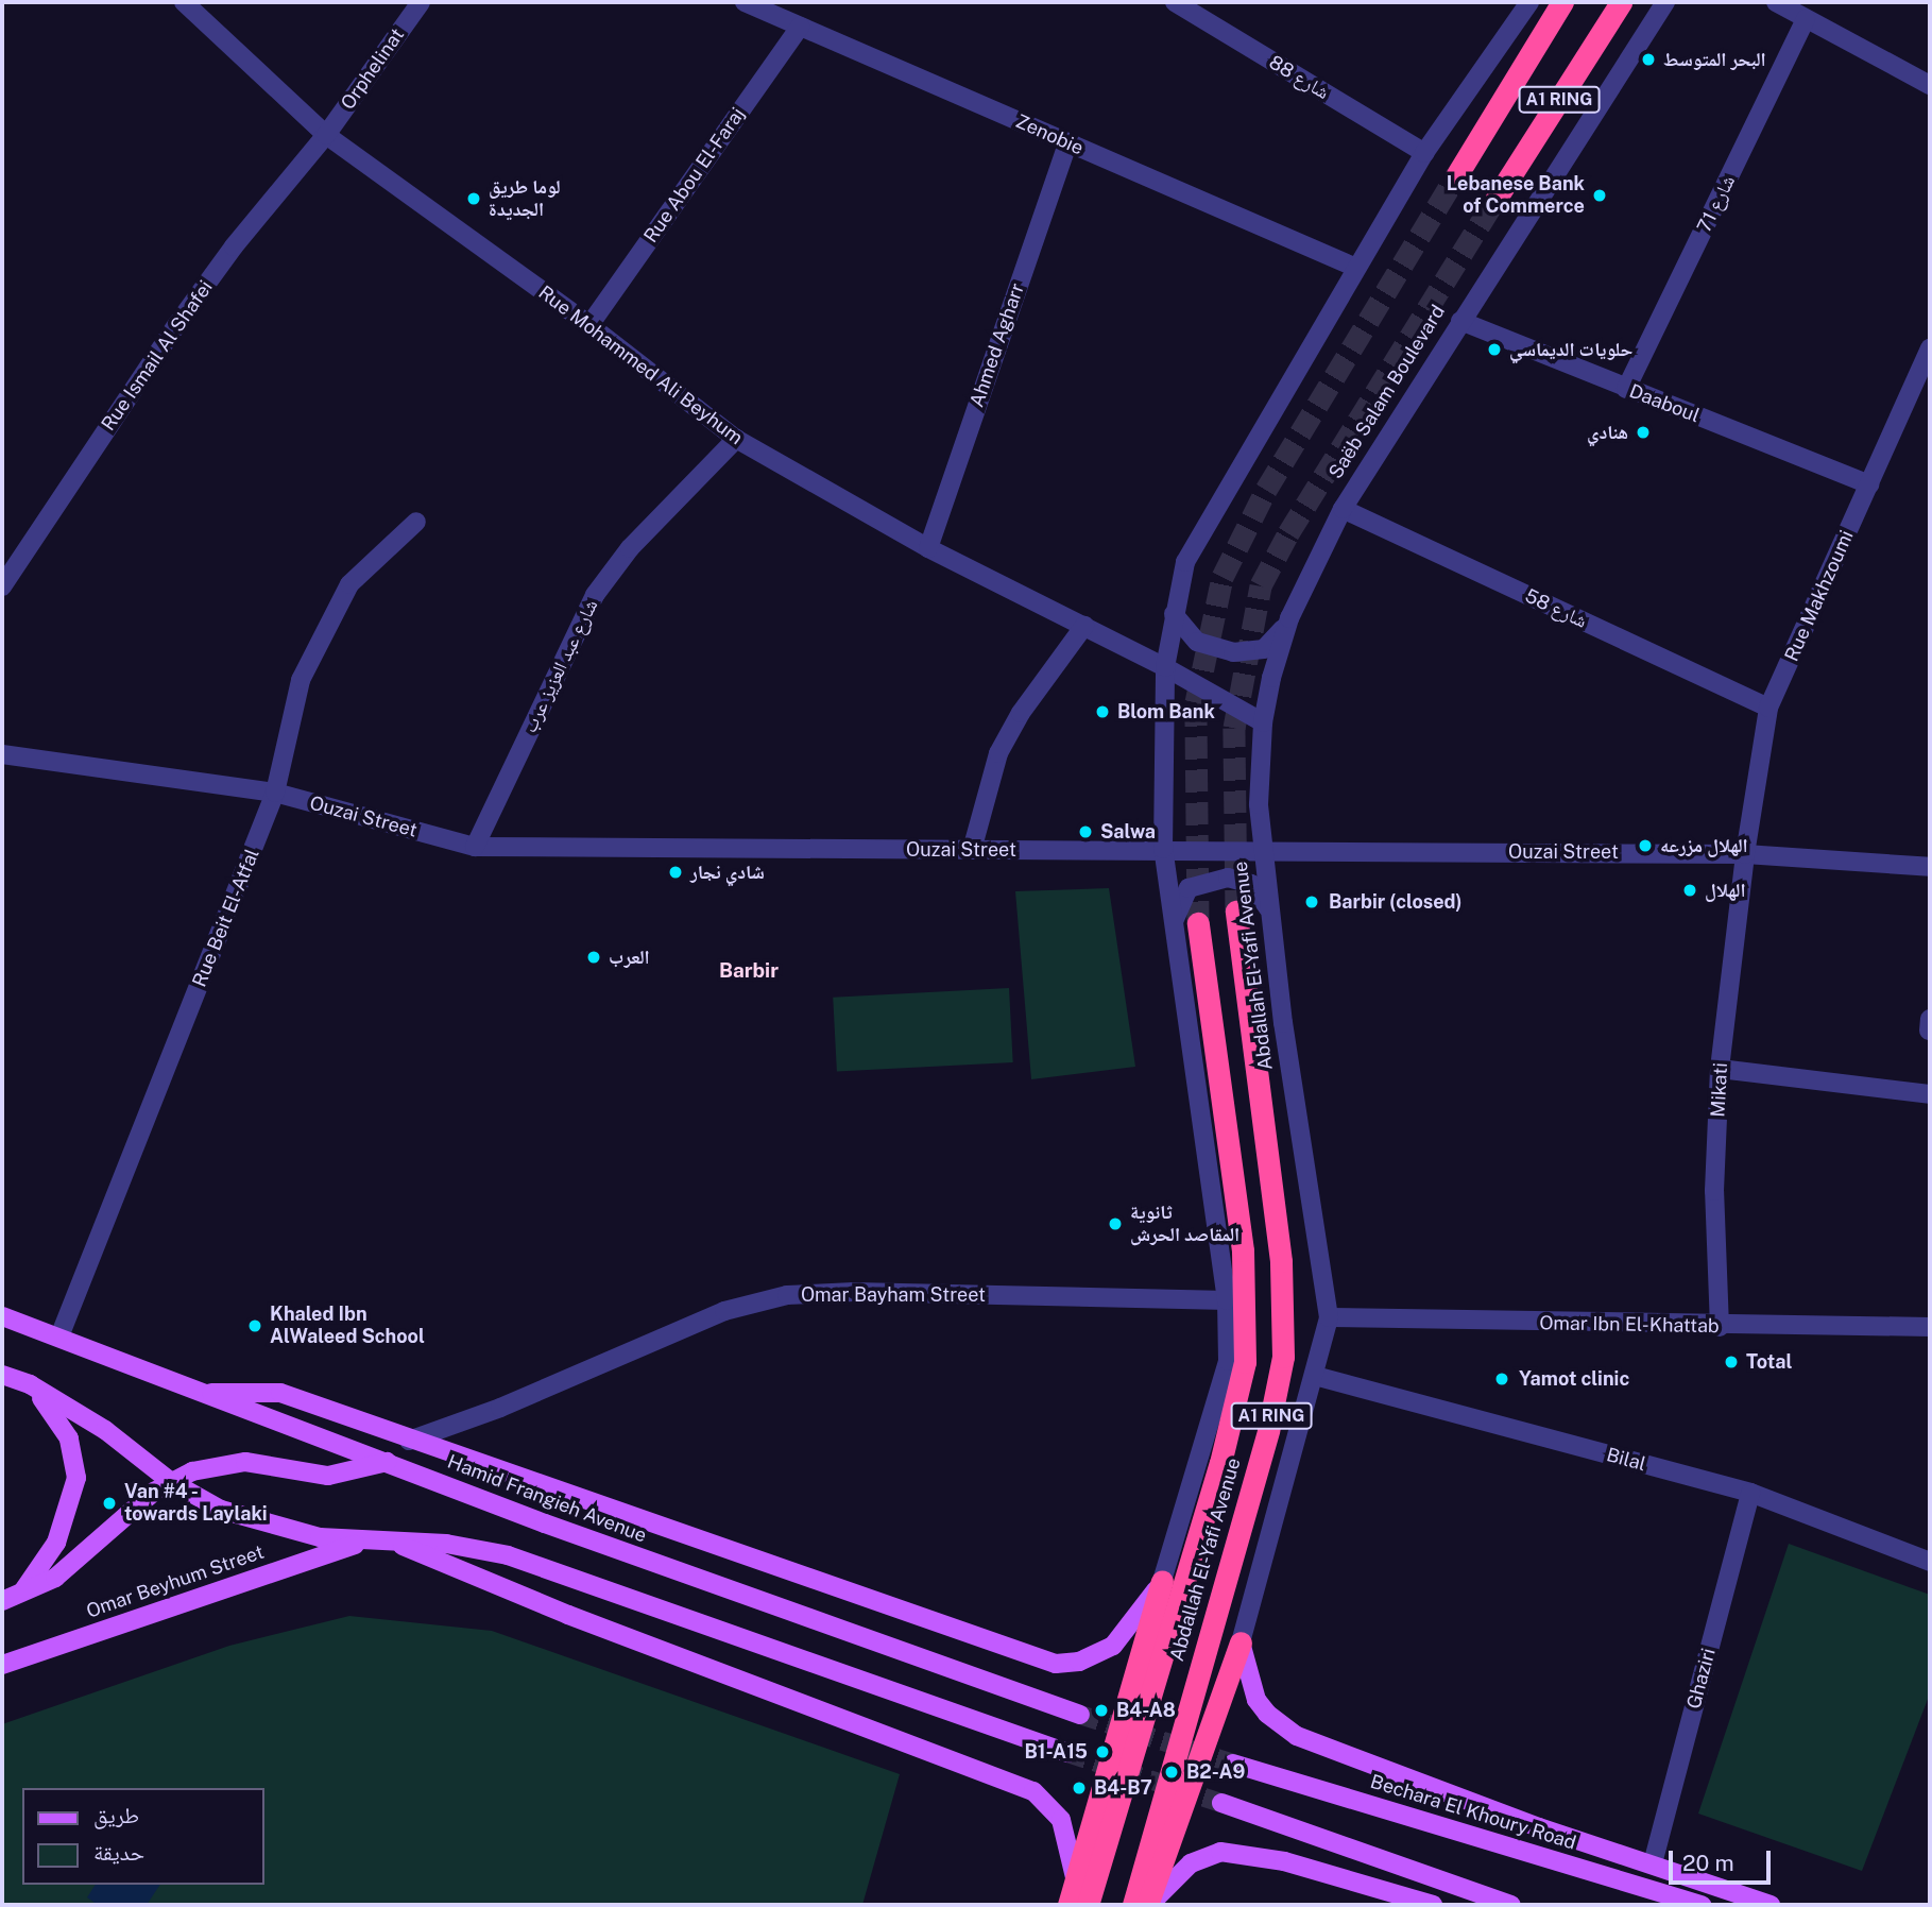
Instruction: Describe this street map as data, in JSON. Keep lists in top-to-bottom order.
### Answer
{
  "streets": {
    "highway": ["A1 RING", "Abdallah El-Yafi Avenue"],
    "main road": ["Hamid Frangieh Avenue", "Omar Beyhum Street", "Bechara El Khoury Road"],
    "street": [
      "Orphelinat",
      "شارع 88",
      "Zenobie",
      "Rue Abou El-Faraj",
      "شارع 71",
      "Ahmed Agharr",
      "Rue Ismail Al Shafei",
      "Rue Mohammed Ali Beyhum",
      "Saëb Salam Boulevard",
      "Daaboul",
      "Rue Makhzoumi",
      "شارع 58",
      "شارع عبد العزيز عرب",
      "Ouzai Street",
      "Rue Beit El-Atfal",
      "Mikati",
      "Omar Bayham Street",
      "Omar Ibn El-Khattab",
      "Bilal",
      "Ghaziri"
    ]
  },
  "crossings": [
    ["Orphelinat", "Rue Ismail Al Shafei"],
    ["Orphelinat", "Rue Mohammed Ali Beyhum"],
    ["Zenobie", "Rue Abou El-Faraj"],
    ["Zenobie", "Ahmed Agharr"],
    ["Rue Abou El-Faraj", "Rue Mohammed Ali Beyhum"],
    ["شارع 71", "Daaboul"],
    ["Ahmed Agharr", "Rue Mohammed Ali Beyhum"],
    ["Rue Ismail Al Shafei", "Rue Mohammed Ali Beyhum"],
    ["Rue Mohammed Ali Beyhum", "Saëb Salam Boulevard"],
    ["Rue Mohammed Ali Beyhum", "شارع عبد العزيز عرب"],
    ["Saëb Salam Boulevard", "Daaboul"],
    ["Saëb Salam Boulevard", "شارع 58"],
    ["Saëb Salam Boulevard", "Ouzai Street"],
    ["Saëb Salam Boulevard", "Abdallah El-Yafi Avenue"],
    ["Daaboul", "Rue Makhzoumi"],
    ["Rue Makhzoumi", "شارع 58"],
    ["Rue Makhzoumi", "Ouzai Street"],
    ["Rue Makhzoumi", "Mikati"],
    ["شارع عبد العزيز عرب", "Ouzai Street"],
    ["Ouzai Street", "Rue Beit El-Atfal"],
    ["Ouzai Street", "Abdallah El-Yafi Avenue"],
    ["Ouzai Street", "Mikati"],
    ["Rue Beit El-Atfal", "Hamid Frangieh Avenue"],
    ["Abdallah El-Yafi Avenue", "Omar Bayham Street"],
    ["Abdallah El-Yafi Avenue", "Omar Ibn El-Khattab"],
    ["Abdallah El-Yafi Avenue", "Bilal"],
    ["Mikati", "Omar Ibn El-Khattab"],
    ["Bilal", "Ghaziri"]
  ],
  "districts": ["Barbir"],
  "places": [
    "البحر المتوسط",
    "Lebanese Bank of Commerce",
    "لوما طريق الجديدة",
    "حلويات الديماسي",
    "هنادي",
    "Blom Bank",
    "Salwa",
    "الهلال مزرعه",
    "شادي نجار",
    "الهلال",
    "Barbir (closed)",
    "العرب",
    "ثانوية المقاصد الحرش",
    "Khaled Ibn AlWaleed School",
    "Total",
    "Yamot clinic",
    "Van #4 - towards Laylaki",
    "B4-A8",
    "B1-A15",
    "B2-A9",
    "B4-B7"
  ],
  "legend": ["طريق", "حديقة"],
  "scale_bar": "20 m"
}
